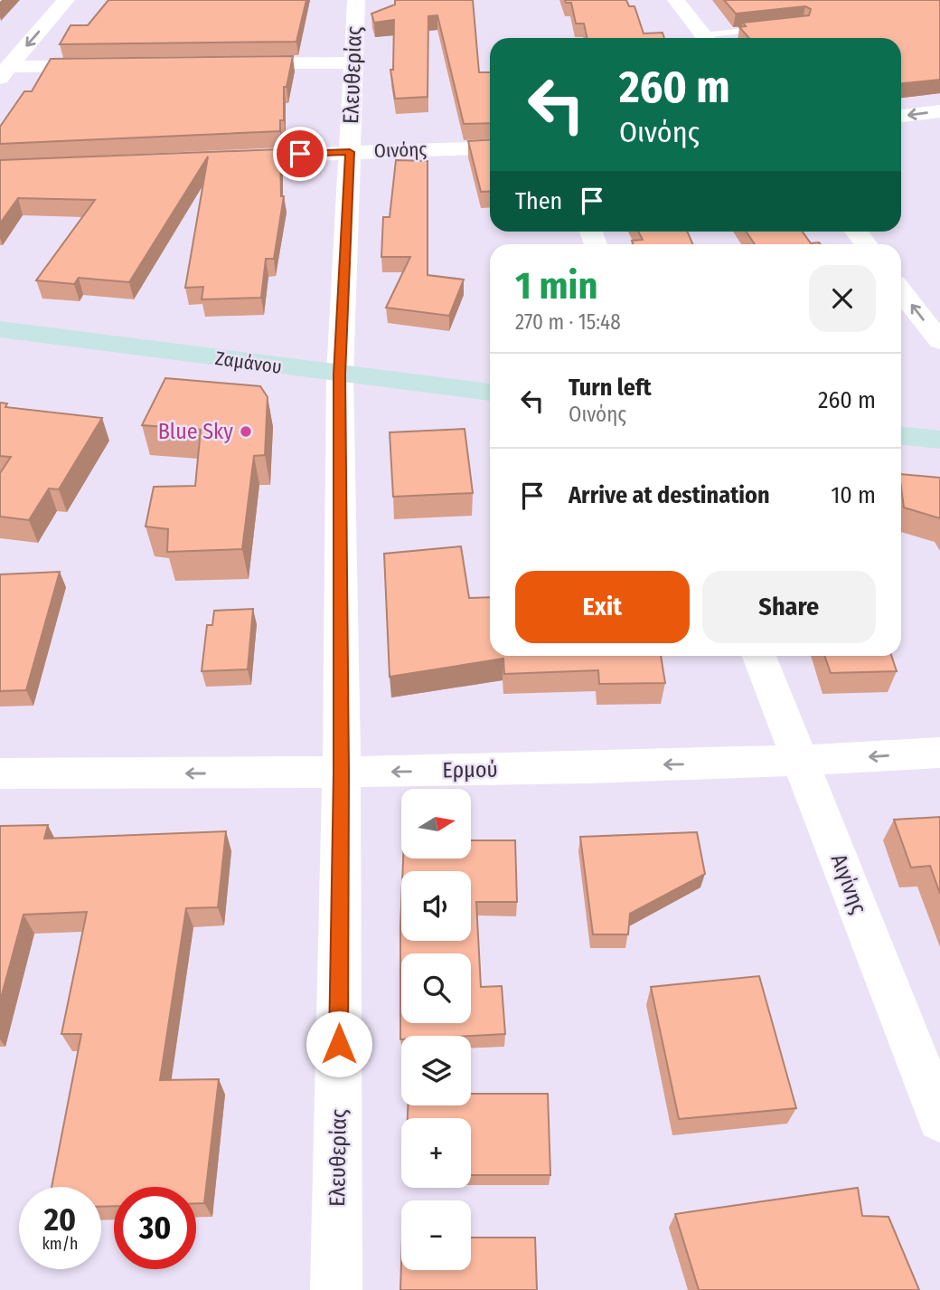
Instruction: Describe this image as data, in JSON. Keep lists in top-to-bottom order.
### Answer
{
  "streets": {
    "street": [
      "Ελευθερίας",
      "Οινόης",
      "Ζαμάνου",
      "Ερμού",
      "Αιγίνης"
    ]
  },
  "crossings": [
    ["Ελευθερίας", "Οινόης"],
    ["Ελευθερίας", "Ζαμάνου"],
    ["Ελευθερίας", "Ερμού"],
    ["Ερμού", "Αιγίνης"]
  ],
  "one_way": ["Ερμού"],
  "places": ["Blue Sky"],
  "north": "right",
  "page": {
    "turn": ["260 m", "Οινόης"],
    "then": "Then",
    "heading": ["1 min", "270 m · 15:48"],
    "list": [
      {
        "name": "Turn left",
        "note": "Οινόης",
        "value": "260 m"
      },
      {
        "name": "Arrive at destination",
        "value": "10 m"
      }
    ],
    "buttons": ["Exit", "Share"],
    "map_buttons": ["+", "−"],
    "speed": "20 km/h",
    "limit": "30"
  }
}
